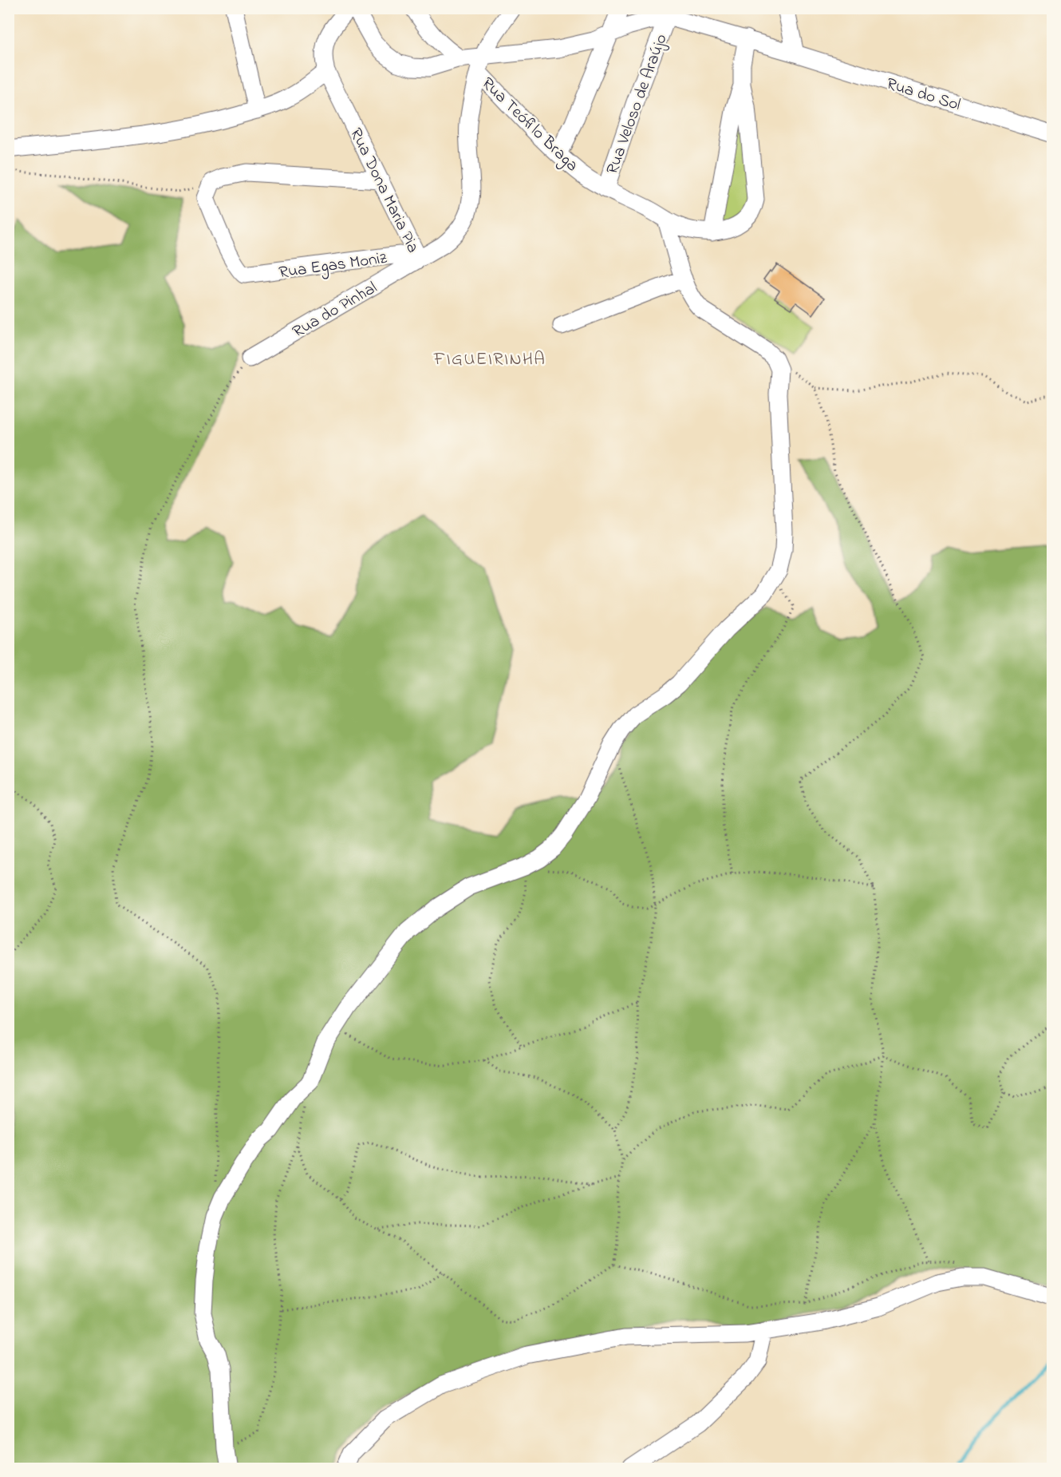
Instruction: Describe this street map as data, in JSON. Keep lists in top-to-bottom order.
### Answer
{
  "streets": {
    "street": [
      "Rua do Sol",
      "Rua Veloso de Araújo",
      "Rua Teófilo Braga",
      "Rua Dona Maria Pia",
      "Rua Egas Moniz",
      "Rua do Pinhal"
    ]
  },
  "crossings": [
    ["Rua do Sol", "Rua Veloso de Araújo"],
    ["Rua do Sol", "Rua Teófilo Braga"],
    ["Rua Veloso de Araújo", "Rua Teófilo Braga"],
    ["Rua Teófilo Braga", "Rua Dona Maria Pia"],
    ["Rua Dona Maria Pia", "Rua Egas Moniz"],
    ["Rua Dona Maria Pia", "Rua do Pinhal"],
    ["Rua Egas Moniz", "Rua do Pinhal"]
  ],
  "districts": ["FIGUEIRINHA"]
}
